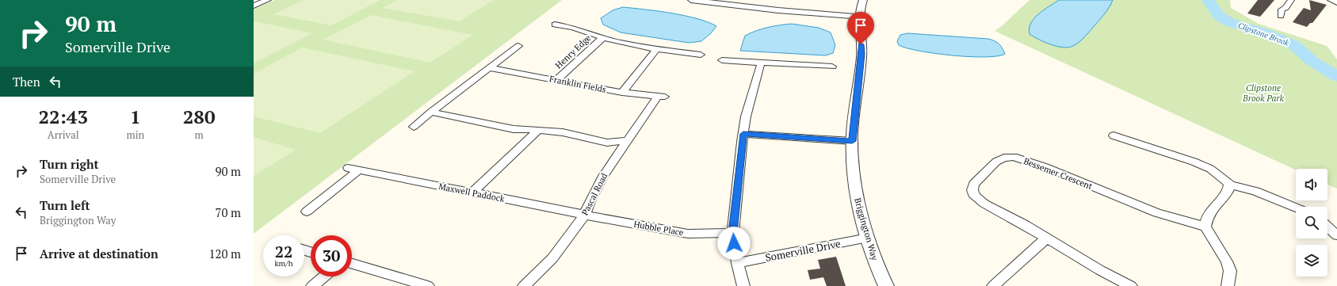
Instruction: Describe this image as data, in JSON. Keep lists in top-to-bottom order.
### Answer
{
  "streets": {
    "street": [
      "Henry Edge",
      "Franklin Fields",
      "Bessemer Crescent",
      "Maxwell Paddock",
      "Pascal Road",
      "Hubble Place",
      "Briggington Way",
      "Somerville Drive"
    ]
  },
  "crossings": [
    ["Henry Edge", "Franklin Fields"],
    ["Franklin Fields", "Pascal Road"],
    ["Maxwell Paddock", "Pascal Road"],
    ["Maxwell Paddock", "Hubble Place"],
    ["Pascal Road", "Hubble Place"],
    ["Briggington Way", "Somerville Drive"]
  ],
  "water": ["Clipstone Brook"],
  "parks": ["Clipstone Brook Park"],
  "page": {
    "turn": ["90 m", "Somerville Drive"],
    "then": "Then",
    "eta": [
      "22:43",
      "Arrival",
      "1",
      "min",
      "280",
      "m"
    ],
    "list": [
      {
        "name": "Turn right",
        "note": "Somerville Drive",
        "value": "90 m"
      },
      {
        "name": "Turn left",
        "note": "Briggington Way",
        "value": "70 m"
      },
      {
        "name": "Arrive at destination",
        "value": "120 m"
      }
    ],
    "speed": "22 km/h",
    "limit": "30"
  }
}
